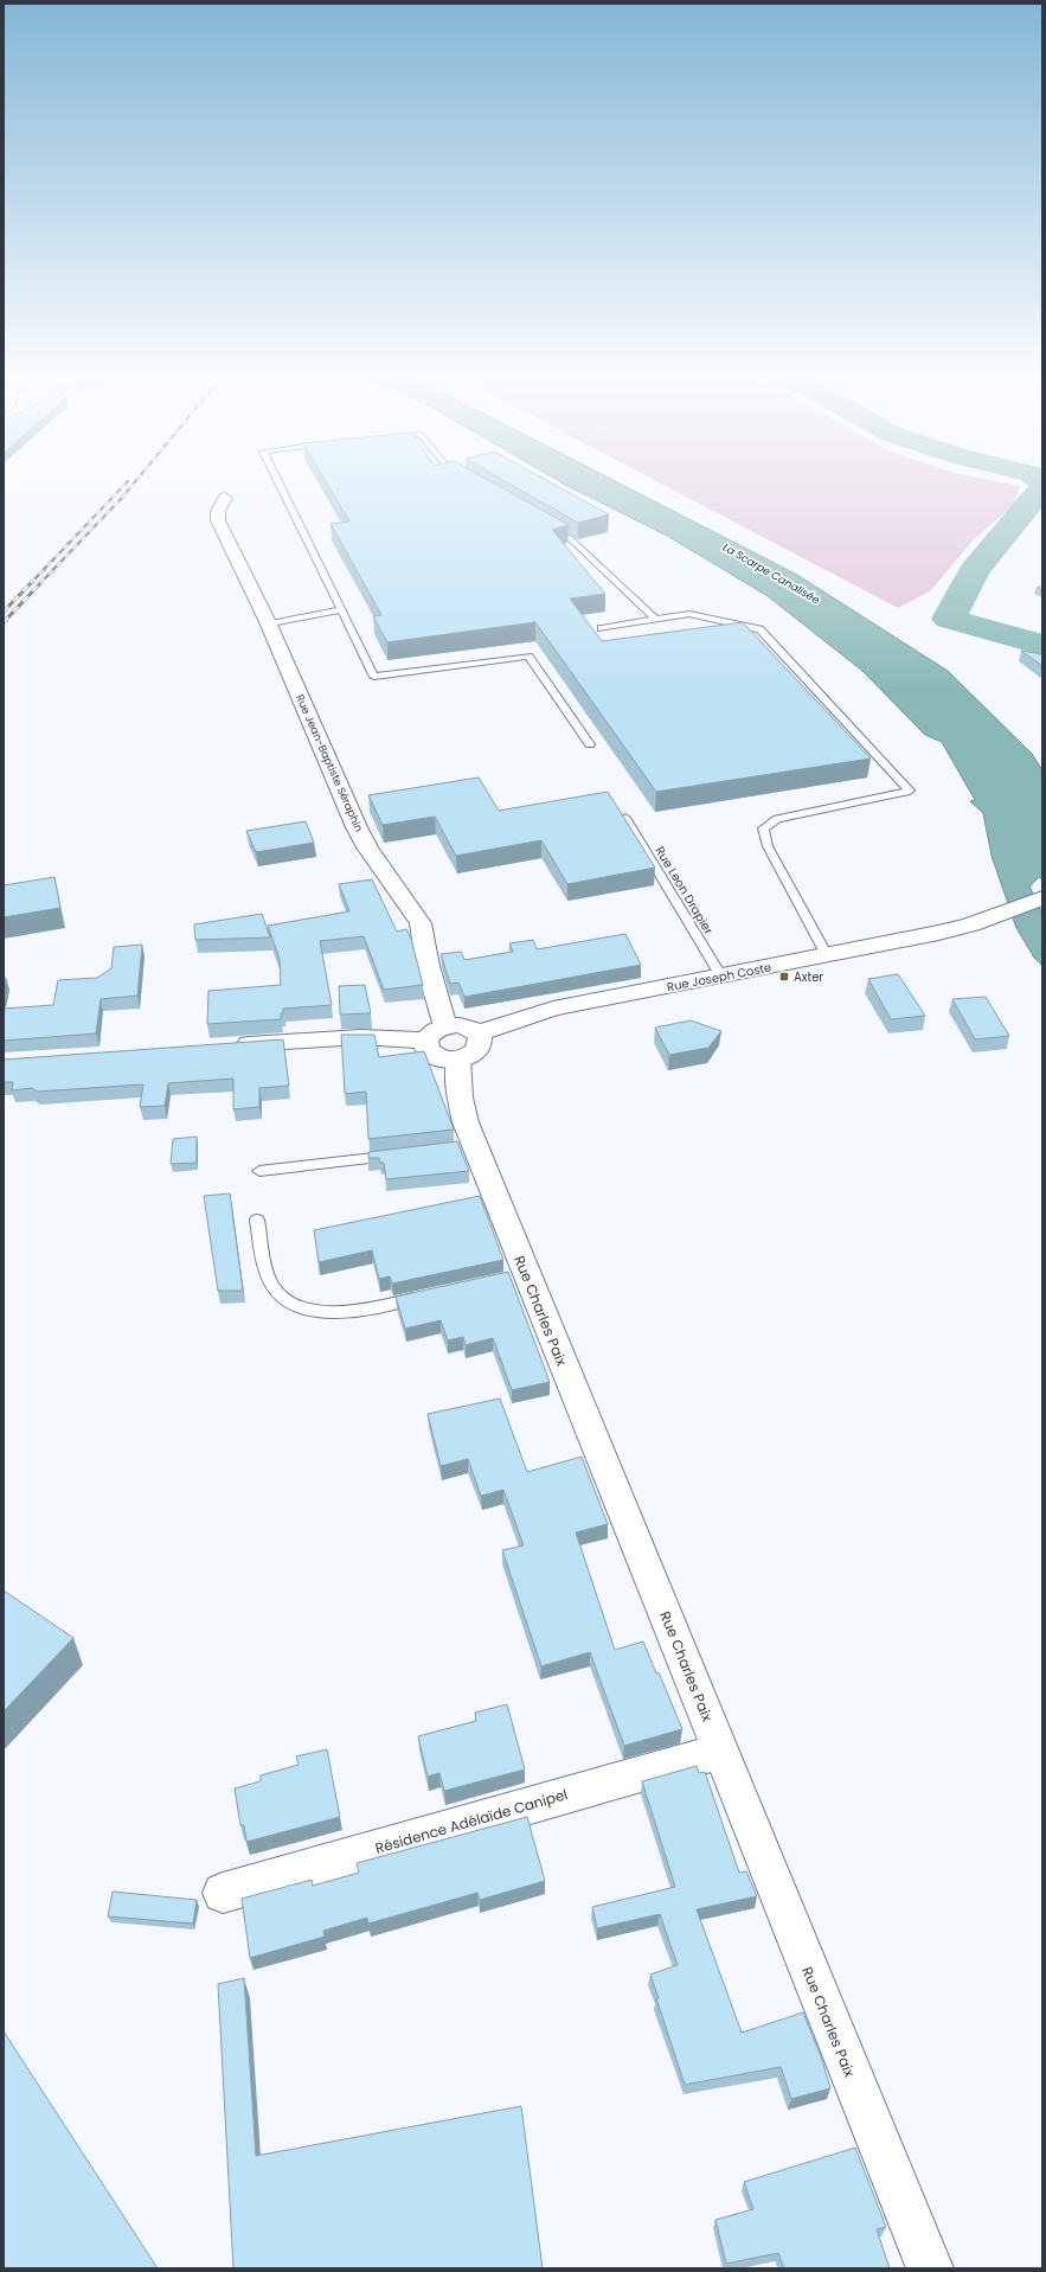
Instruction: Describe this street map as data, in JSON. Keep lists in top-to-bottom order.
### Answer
{
  "streets": {
    "main road": [
      "Rue Jean-Baptiste Séraphin",
      "Rue Joseph Coste",
      "Rue Charles Paix",
      "Résidence Adélaïde Canipel"
    ],
    "lane": ["Rue Leon Drapier"]
  },
  "crossings": [
    ["Rue Leon Drapier", "Rue Joseph Coste"],
    ["Rue Joseph Coste", "Rue Charles Paix"],
    ["Rue Charles Paix", "Résidence Adélaïde Canipel"]
  ],
  "water": ["La Scarpe Canalisée"],
  "places": {
    "transit": ["Axter"]
  }
}
